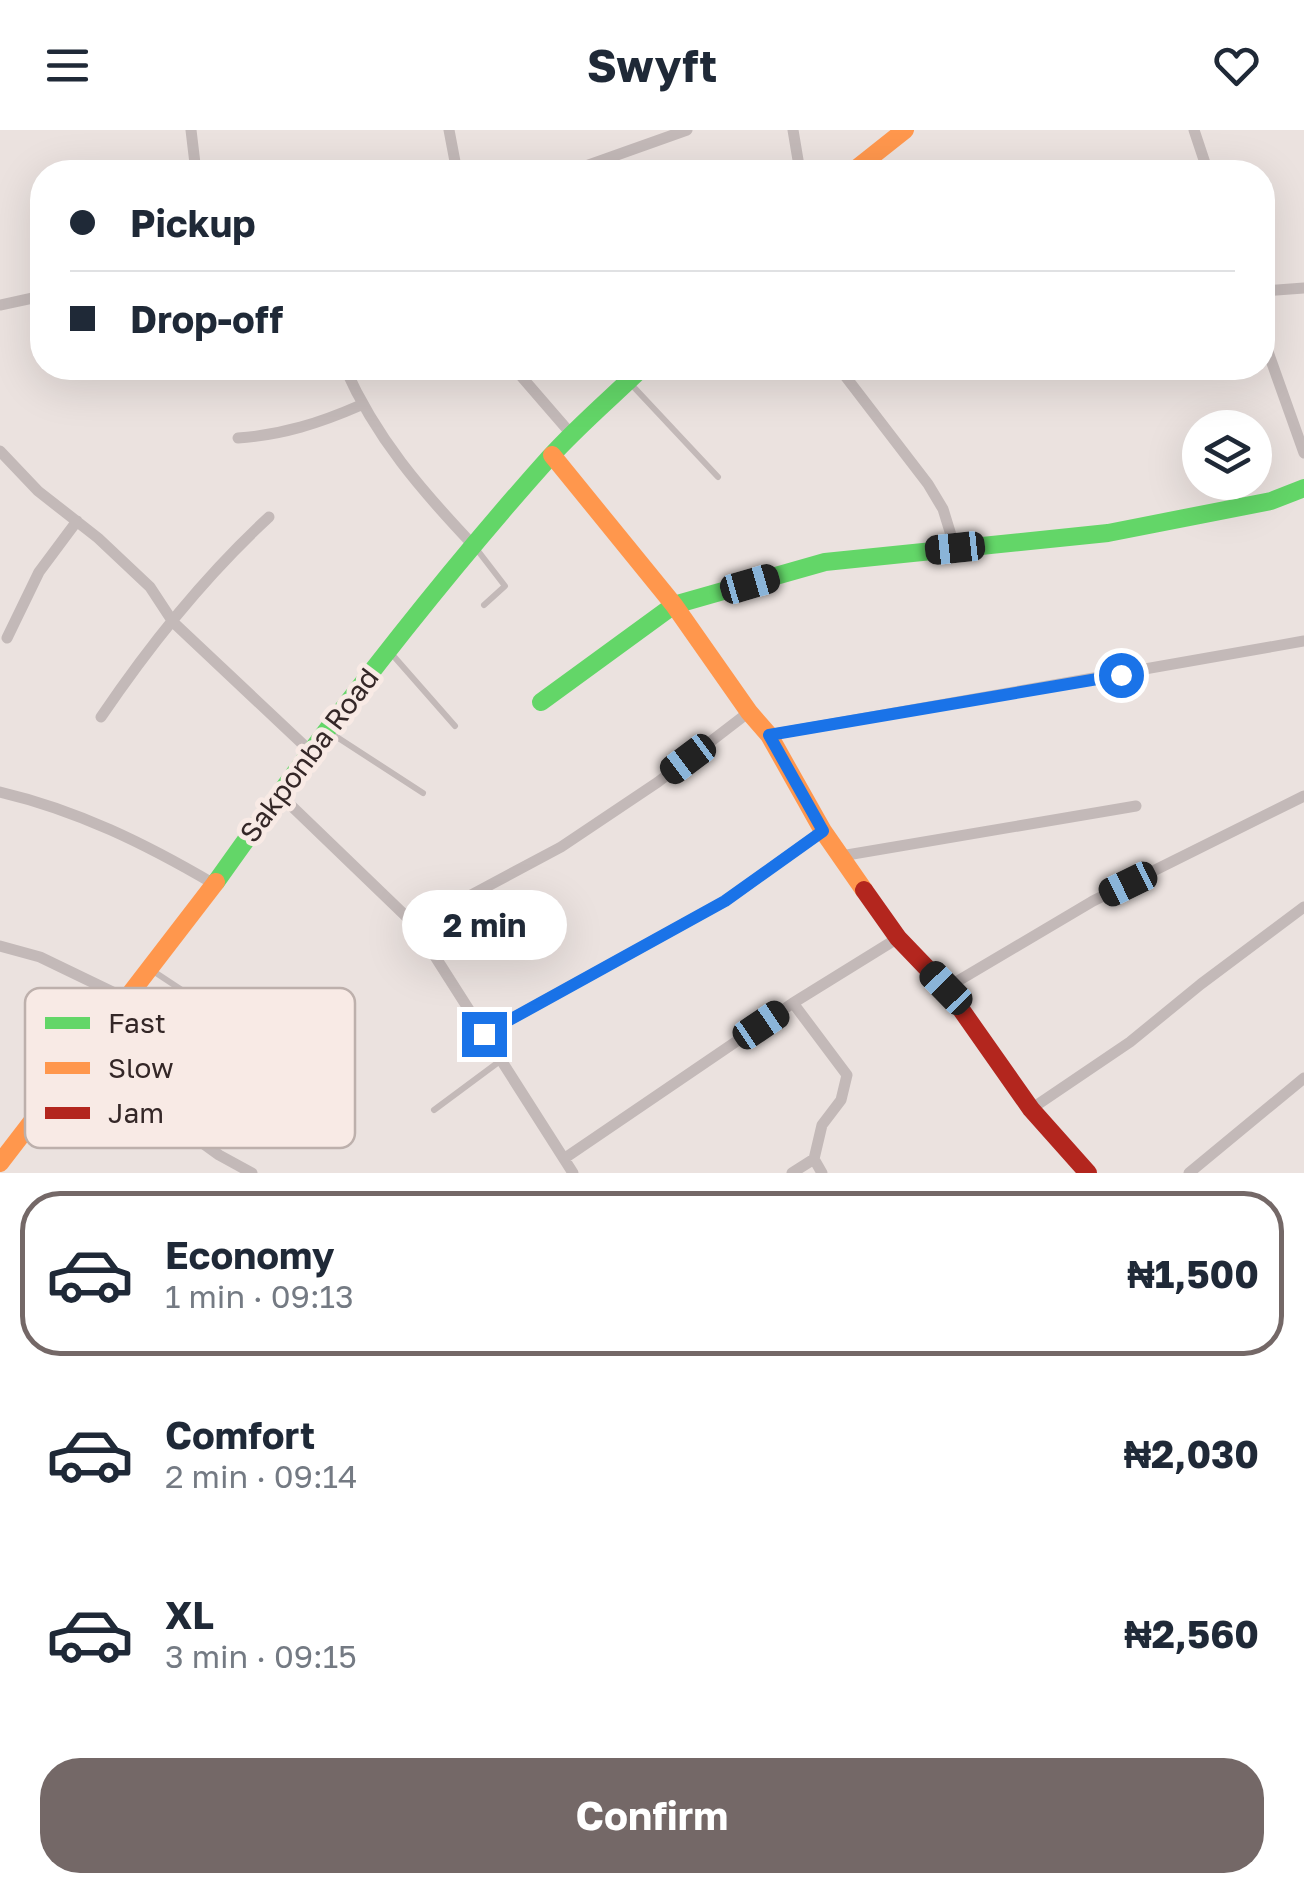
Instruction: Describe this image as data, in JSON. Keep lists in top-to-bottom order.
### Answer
{
  "streets": {
    "street": ["Sakponba Road"]
  },
  "legend": ["Fast", "Slow", "Jam"],
  "page": {
    "header": "Swyft",
    "banner": ["Pickup", "Drop-off"],
    "bubble": "2 min",
    "list": [
      {
        "name": "Economy",
        "note": "1 min · 09:13",
        "value": "₦1,500"
      },
      {
        "name": "Comfort",
        "note": "2 min · 09:14",
        "value": "₦2,030"
      },
      {
        "name": "XL",
        "note": "3 min · 09:15",
        "value": "₦2,560"
      }
    ],
    "buttons": "Confirm"
  }
}
